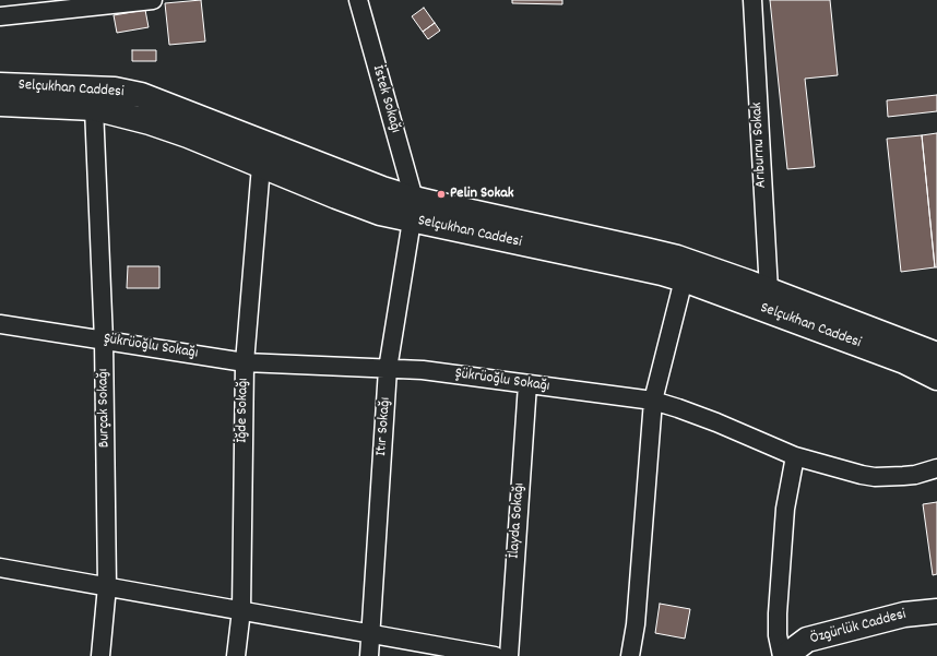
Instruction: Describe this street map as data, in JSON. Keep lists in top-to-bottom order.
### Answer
{
  "streets": {
    "street": [
      "Selçukhan Caddesi",
      "İstek Sokağı",
      "Arıburnu Sokak",
      "Şükrüoğlu Sokağı",
      "Burçak Sokağı",
      "İğde Sokağı",
      "Itır Sokağı",
      "İlayda Sokağı",
      "Özgürlük Caddesi"
    ]
  },
  "crossings": [
    ["Selçukhan Caddesi", "İstek Sokağı"],
    ["Selçukhan Caddesi", "Arıburnu Sokak"],
    ["Selçukhan Caddesi", "Burçak Sokağı"],
    ["Selçukhan Caddesi", "İğde Sokağı"],
    ["Selçukhan Caddesi", "Itır Sokağı"],
    ["İstek Sokağı", "Itır Sokağı"],
    ["Şükrüoğlu Sokağı", "Burçak Sokağı"],
    ["Şükrüoğlu Sokağı", "İğde Sokağı"],
    ["Şükrüoğlu Sokağı", "Itır Sokağı"],
    ["Şükrüoğlu Sokağı", "İlayda Sokağı"]
  ],
  "places": ["Pelin Sokak"]
}
